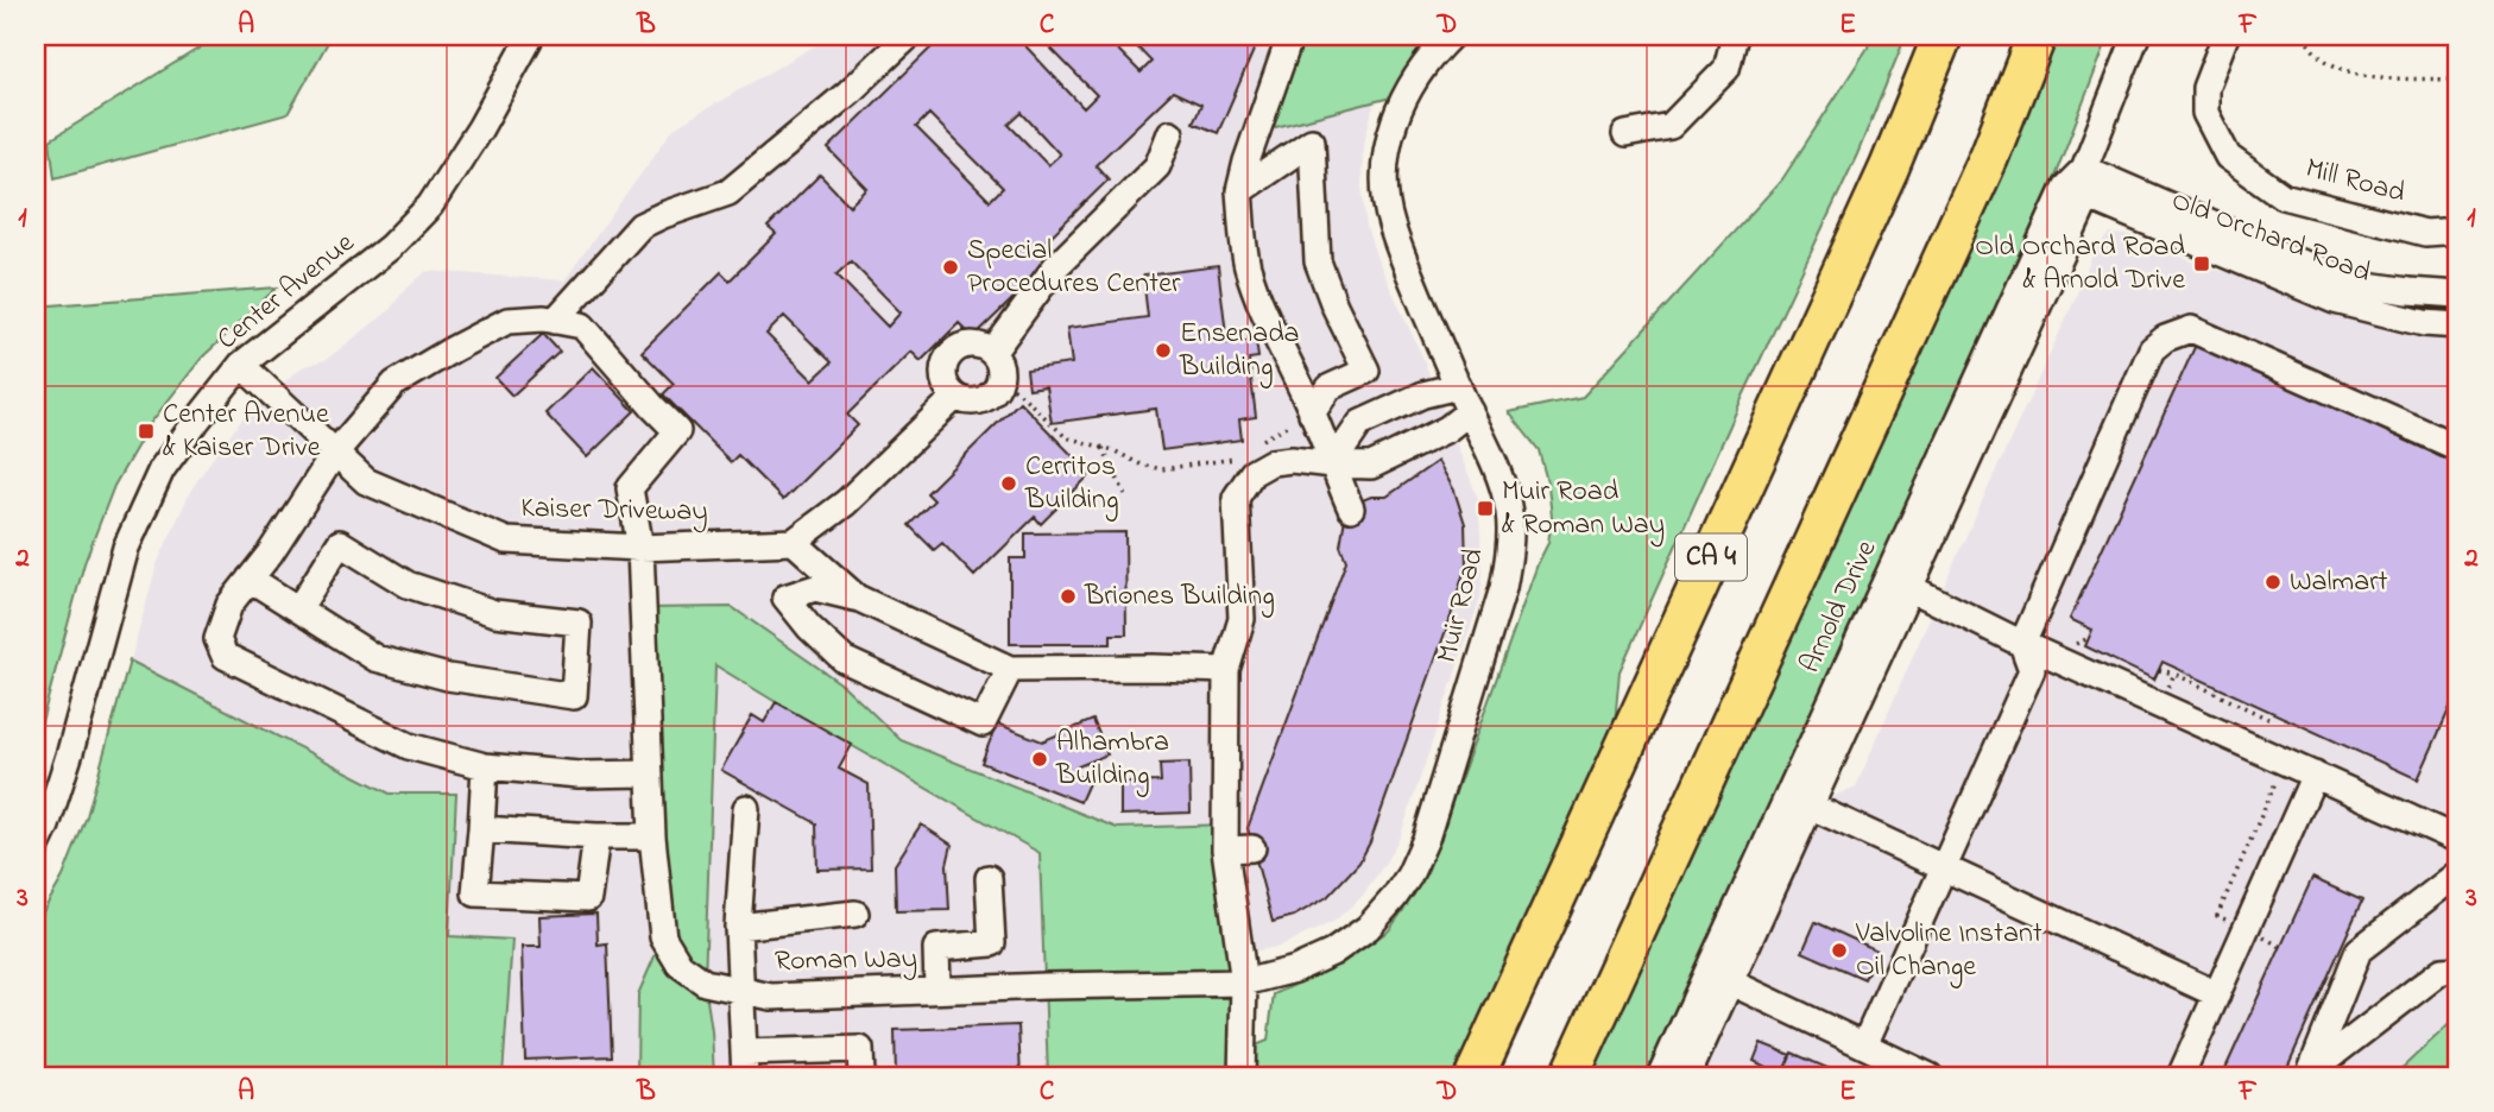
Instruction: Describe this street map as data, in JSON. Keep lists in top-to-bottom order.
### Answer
{
  "streets": {
    "highway": ["CA 4"],
    "street": [
      "Mill Road",
      "Old Orchard Road",
      "Center Avenue",
      "Kaiser Driveway",
      "Muir Road",
      "Arnold Drive",
      "Roman Way"
    ]
  },
  "crossings": [
    ["Old Orchard Road", "Arnold Drive"],
    ["Center Avenue", "Kaiser Driveway"],
    ["Kaiser Driveway", "Roman Way"],
    ["Muir Road", "Roman Way"]
  ],
  "places": {
    "transit": ["Old Orchard Road & Arnold Drive", "Center Avenue & Kaiser Drive", "Muir Road & Roman Way"],
    "other": [
      "Special Procedures Center",
      "Ensenada Building",
      "Cerritos Building",
      "Walmart",
      "Briones Building",
      "Alhambra Building",
      "Valvoline Instant Oil Change"
    ]
  },
  "grid": {
    "columns": [
      "A",
      "B",
      "C",
      "D",
      "E",
      "F"
    ],
    "rows": ["1", "2", "3"]
  }
}
